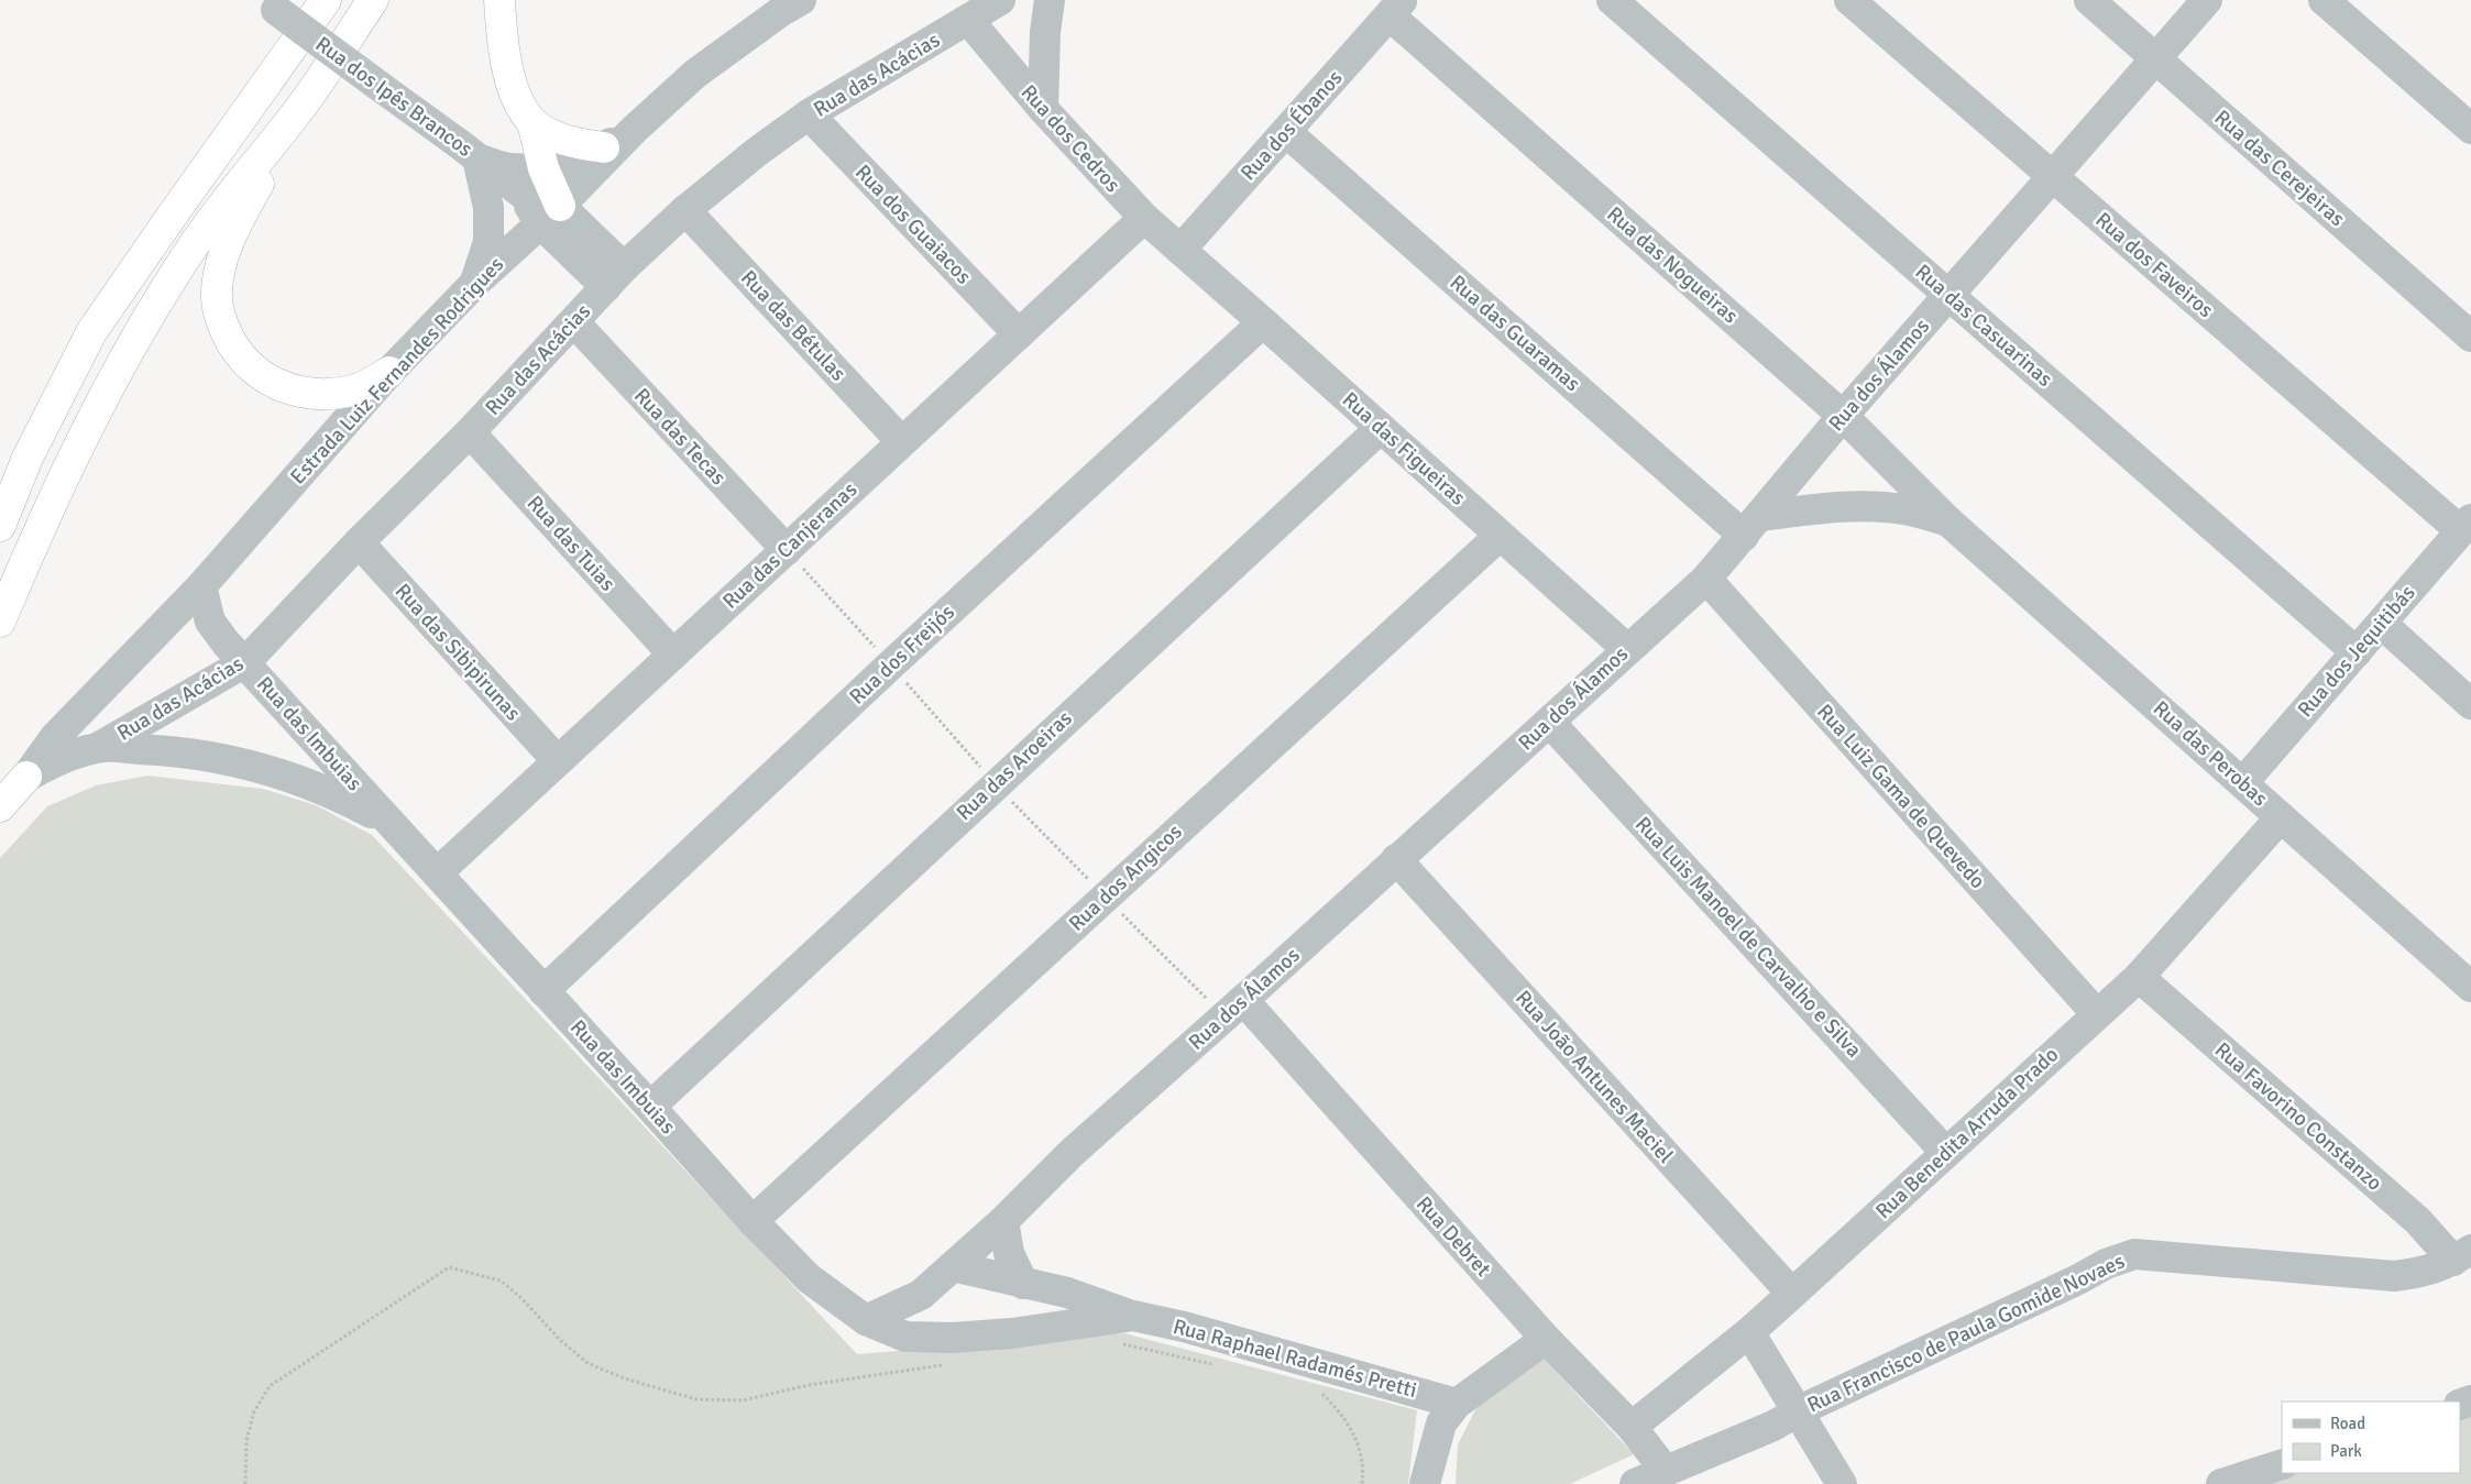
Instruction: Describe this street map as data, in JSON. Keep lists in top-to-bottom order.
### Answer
{
  "streets": {
    "street": [
      "Rua das Acácias",
      "Rua dos Ipês Brancos",
      "Rua dos Ébanos",
      "Rua dos Cedros",
      "Rua das Cerejeiras",
      "Rua dos Guaiacos",
      "Rua das Nogueiras",
      "Rua dos Faveiros",
      "Rua das Bétulas",
      "Rua das Casuarinas",
      "Rua das Guaramas",
      "Estrada Luiz Fernandes Rodrigues",
      "Rua dos Álamos",
      "Rua das Tecas",
      "Rua das Figueiras",
      "Rua das Tuias",
      "Rua das Canjeranas",
      "Rua dos Jequitibás",
      "Rua das Sibipirunas",
      "Rua dos Freijós",
      "Rua das Imbuias",
      "Rua das Perobas",
      "Rua das Aroeiras",
      "Rua Luiz Gama de Quevedo",
      "Rua dos Angicos",
      "Rua Luis Manoel de Carvalho e Silva",
      "Rua João Antunes Maciel",
      "Rua Favorino Constanzo",
      "Rua Benedita Arruda Prado",
      "Rua Debret",
      "Rua Francisco de Paula Gomide Novaes",
      "Rua Raphael Radamés Pretti"
    ]
  },
  "crossings": [
    ["Rua das Acácias", "Rua dos Ipês Brancos"],
    ["Rua das Acácias", "Rua dos Cedros"],
    ["Rua das Acácias", "Rua dos Guaiacos"],
    ["Rua das Acácias", "Rua das Bétulas"],
    ["Rua das Acácias", "Rua das Tecas"],
    ["Rua das Acácias", "Rua das Tuias"],
    ["Rua das Acácias", "Rua das Sibipirunas"],
    ["Rua das Acácias", "Rua das Imbuias"],
    ["Rua dos Ipês Brancos", "Estrada Luiz Fernandes Rodrigues"],
    ["Rua dos Ébanos", "Rua dos Cedros"],
    ["Rua dos Ébanos", "Rua das Nogueiras"],
    ["Rua dos Ébanos", "Rua das Guaramas"],
    ["Rua dos Ébanos", "Rua das Figueiras"],
    ["Rua dos Cedros", "Rua das Figueiras"],
    ["Rua dos Cedros", "Rua das Canjeranas"],
    ["Rua das Cerejeiras", "Rua dos Álamos"],
    ["Rua dos Guaiacos", "Rua das Canjeranas"],
    ["Rua das Nogueiras", "Rua dos Álamos"],
    ["Rua das Nogueiras", "Rua das Perobas"],
    ["Rua dos Faveiros", "Rua dos Álamos"],
    ["Rua dos Faveiros", "Rua dos Jequitibás"],
    ["Rua das Bétulas", "Rua das Canjeranas"],
    ["Rua das Casuarinas", "Rua dos Álamos"],
    ["Rua das Casuarinas", "Rua dos Jequitibás"],
    ["Rua das Guaramas", "Rua dos Álamos"],
    ["Estrada Luiz Fernandes Rodrigues", "Rua das Imbuias"],
    ["Rua dos Álamos", "Rua das Figueiras"],
    ["Rua dos Álamos", "Rua das Imbuias"],
    ["Rua dos Álamos", "Rua Luiz Gama de Quevedo"],
    ["Rua dos Álamos", "Rua Luis Manoel de Carvalho e Silva"],
    ["Rua dos Álamos", "Rua João Antunes Maciel"],
    ["Rua dos Álamos", "Rua Debret"],
    ["Rua dos Álamos", "Rua Raphael Radamés Pretti"],
    ["Rua das Tecas", "Rua das Canjeranas"],
    ["Rua das Figueiras", "Rua dos Freijós"],
    ["Rua das Figueiras", "Rua das Aroeiras"],
    ["Rua das Figueiras", "Rua dos Angicos"],
    ["Rua das Tuias", "Rua das Canjeranas"],
    ["Rua das Canjeranas", "Rua das Sibipirunas"],
    ["Rua das Canjeranas", "Rua das Imbuias"],
    ["Rua dos Jequitibás", "Rua das Perobas"],
    ["Rua dos Freijós", "Rua das Imbuias"],
    ["Rua das Imbuias", "Rua das Aroeiras"],
    ["Rua das Imbuias", "Rua dos Angicos"],
    ["Rua das Imbuias", "Rua Raphael Radamés Pretti"],
    ["Rua das Perobas", "Rua Benedita Arruda Prado"],
    ["Rua Luiz Gama de Quevedo", "Rua Benedita Arruda Prado"],
    ["Rua Luis Manoel de Carvalho e Silva", "Rua Benedita Arruda Prado"],
    ["Rua João Antunes Maciel", "Rua Benedita Arruda Prado"],
    ["Rua Favorino Constanzo", "Rua Benedita Arruda Prado"],
    ["Rua Favorino Constanzo", "Rua Francisco de Paula Gomide Novaes"],
    ["Rua Benedita Arruda Prado", "Rua Debret"],
    ["Rua Debret", "Rua Francisco de Paula Gomide Novaes"]
  ],
  "legend": ["Road", "Park"]
}
